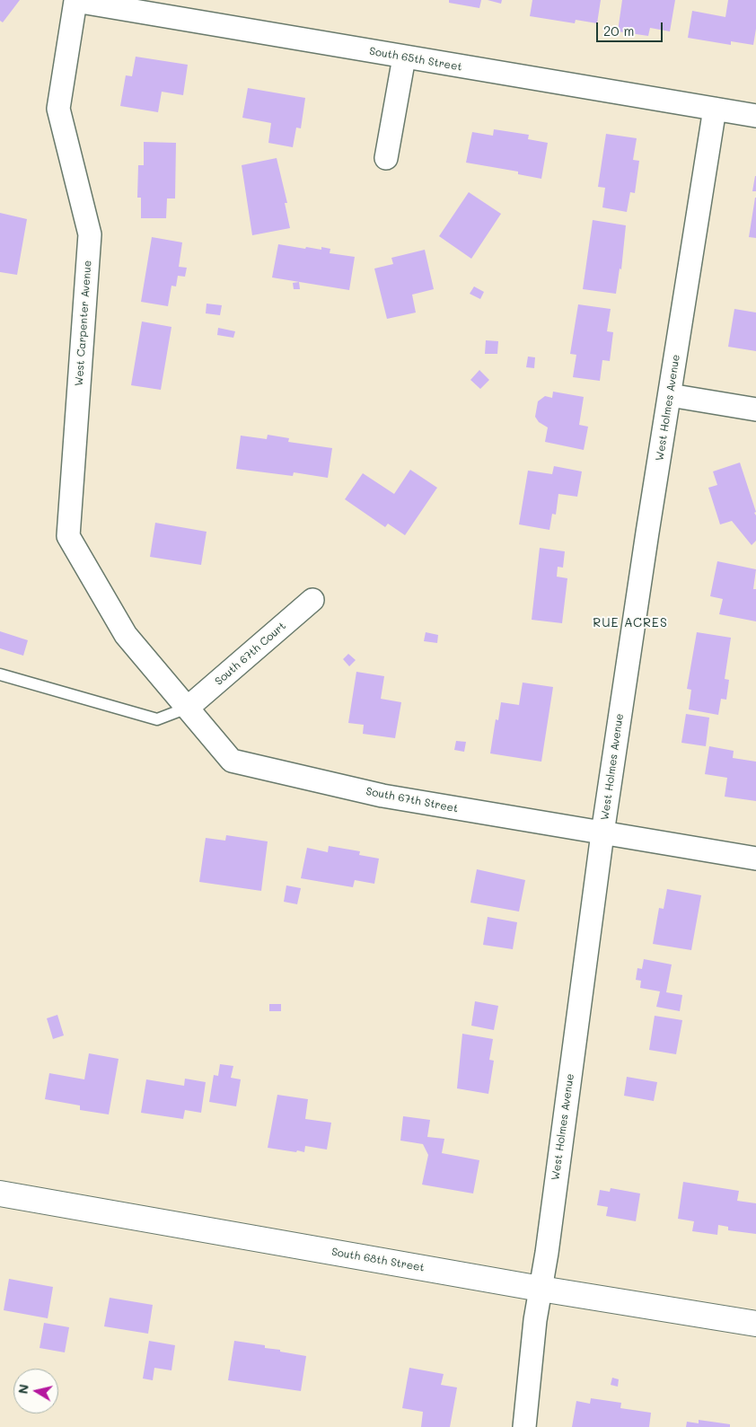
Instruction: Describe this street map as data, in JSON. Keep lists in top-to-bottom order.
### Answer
{
  "streets": {
    "street": [
      "South 65th Street",
      "West Carpenter Avenue",
      "West Holmes Avenue",
      "South 67th Court",
      "South 67th Street",
      "South 68th Street"
    ]
  },
  "crossings": [
    ["South 65th Street", "West Carpenter Avenue"],
    ["South 65th Street", "West Holmes Avenue"],
    ["West Carpenter Avenue", "South 67th Street"],
    ["West Holmes Avenue", "South 67th Street"],
    ["West Holmes Avenue", "South 68th Street"],
    ["South 67th Court", "South 67th Street"]
  ],
  "districts": ["RUE ACRES"],
  "scale_bar": "20 m",
  "north": "left"
}
